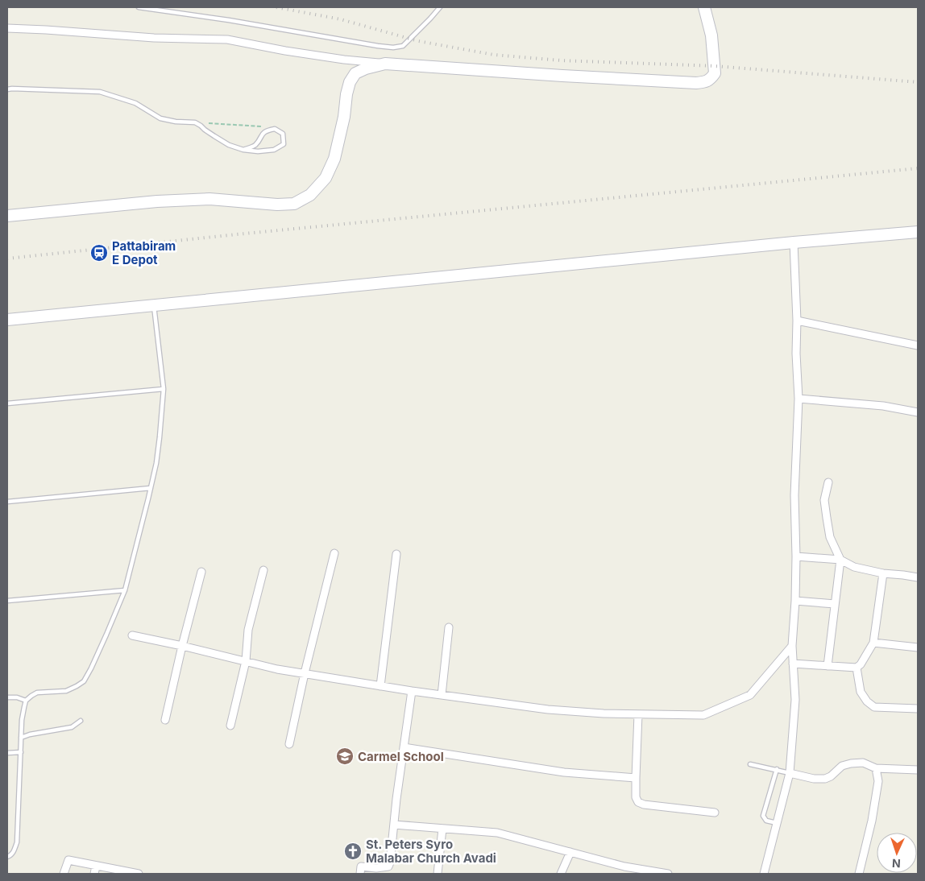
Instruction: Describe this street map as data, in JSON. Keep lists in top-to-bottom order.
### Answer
{
  "places": {
    "station": ["Pattabiram E Depot"],
    "school or university": ["Carmel School"],
    "church": ["St. Peters Syro Malabar Church Avadi"]
  },
  "north": "bottom"
}
